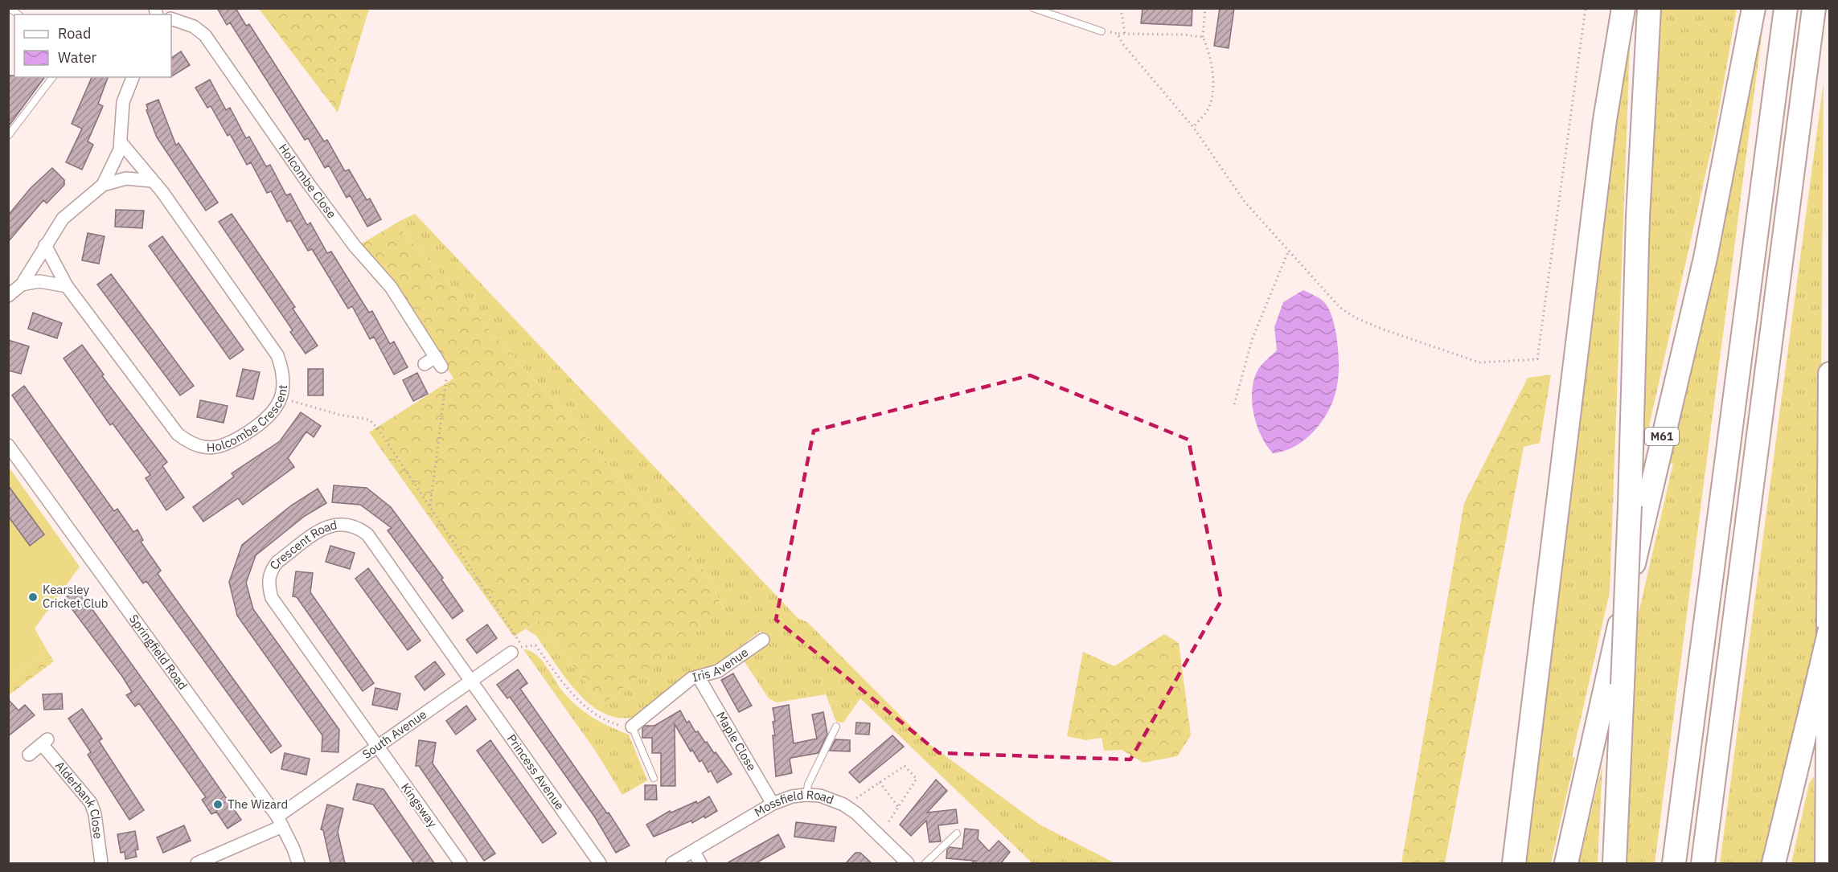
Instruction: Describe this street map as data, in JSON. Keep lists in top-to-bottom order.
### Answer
{
  "streets": {
    "highway": ["M61"],
    "street": [
      "Holcombe Close",
      "Holcombe Crescent",
      "Crescent Road",
      "Springfield Road",
      "Iris Avenue",
      "South Avenue",
      "Maple Close",
      "Princess Avenue",
      "Alderbank Close",
      "Kingsway",
      "Mossfield Road"
    ]
  },
  "crossings": [
    ["Crescent Road", "South Avenue"],
    ["Crescent Road", "Princess Avenue"],
    ["Crescent Road", "Kingsway"],
    ["Springfield Road", "South Avenue"],
    ["Iris Avenue", "Maple Close"],
    ["South Avenue", "Princess Avenue"],
    ["South Avenue", "Kingsway"],
    ["Maple Close", "Mossfield Road"]
  ],
  "places": ["Kearsley Cricket Club", "The Wizard"],
  "legend": ["Road", "Water"]
}
